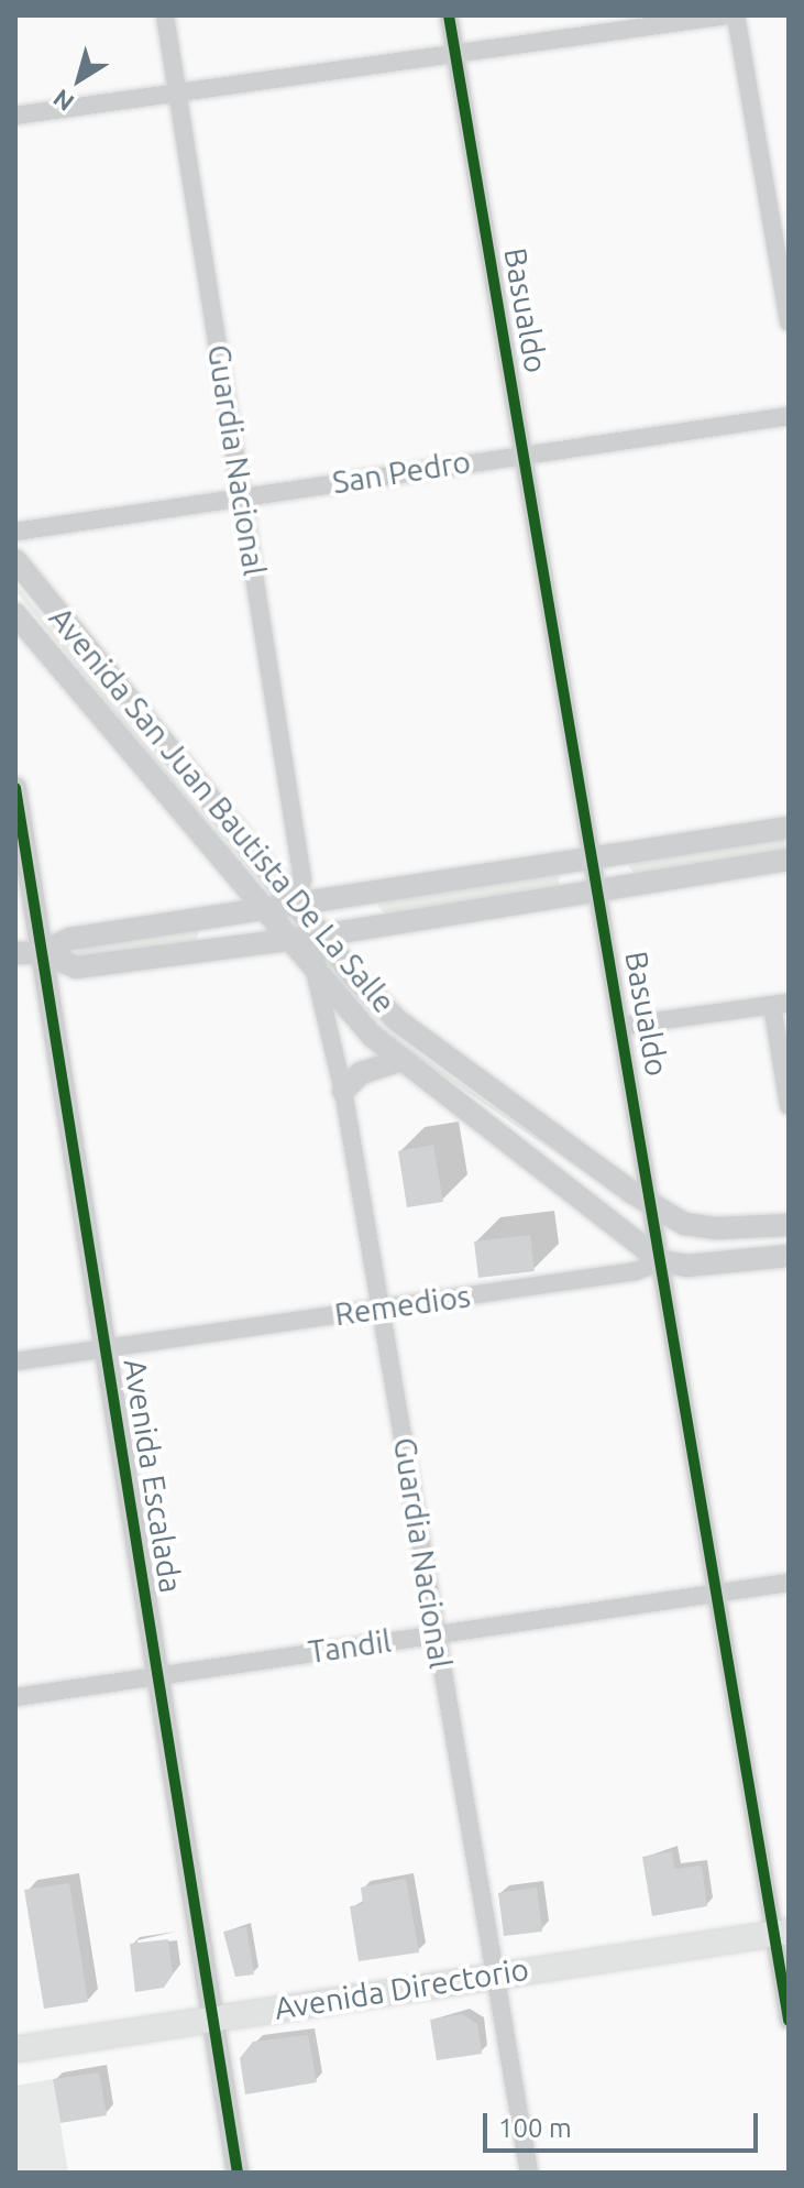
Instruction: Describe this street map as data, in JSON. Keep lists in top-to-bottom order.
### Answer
{
  "streets": {
    "main road": ["Avenida Directorio"],
    "street": [
      "Basualdo",
      "Guardia Nacional",
      "San Pedro",
      "Avenida San Juan Bautista De La Salle",
      "Remedios",
      "Avenida Escalada",
      "Tandil"
    ]
  },
  "crossings": [
    ["Basualdo", "San Pedro"],
    ["Basualdo", "Avenida San Juan Bautista De La Salle"],
    ["Basualdo", "Remedios"],
    ["Basualdo", "Tandil"],
    ["Basualdo", "Avenida Directorio"],
    ["Guardia Nacional", "San Pedro"],
    ["Guardia Nacional", "Avenida San Juan Bautista De La Salle"],
    ["Guardia Nacional", "Remedios"],
    ["Guardia Nacional", "Tandil"],
    ["Guardia Nacional", "Avenida Directorio"],
    ["Avenida San Juan Bautista De La Salle", "Remedios"],
    ["Remedios", "Avenida Escalada"],
    ["Avenida Escalada", "Tandil"],
    ["Avenida Escalada", "Avenida Directorio"]
  ],
  "scale_bar": "100 m",
  "north": "bottom left"
}
